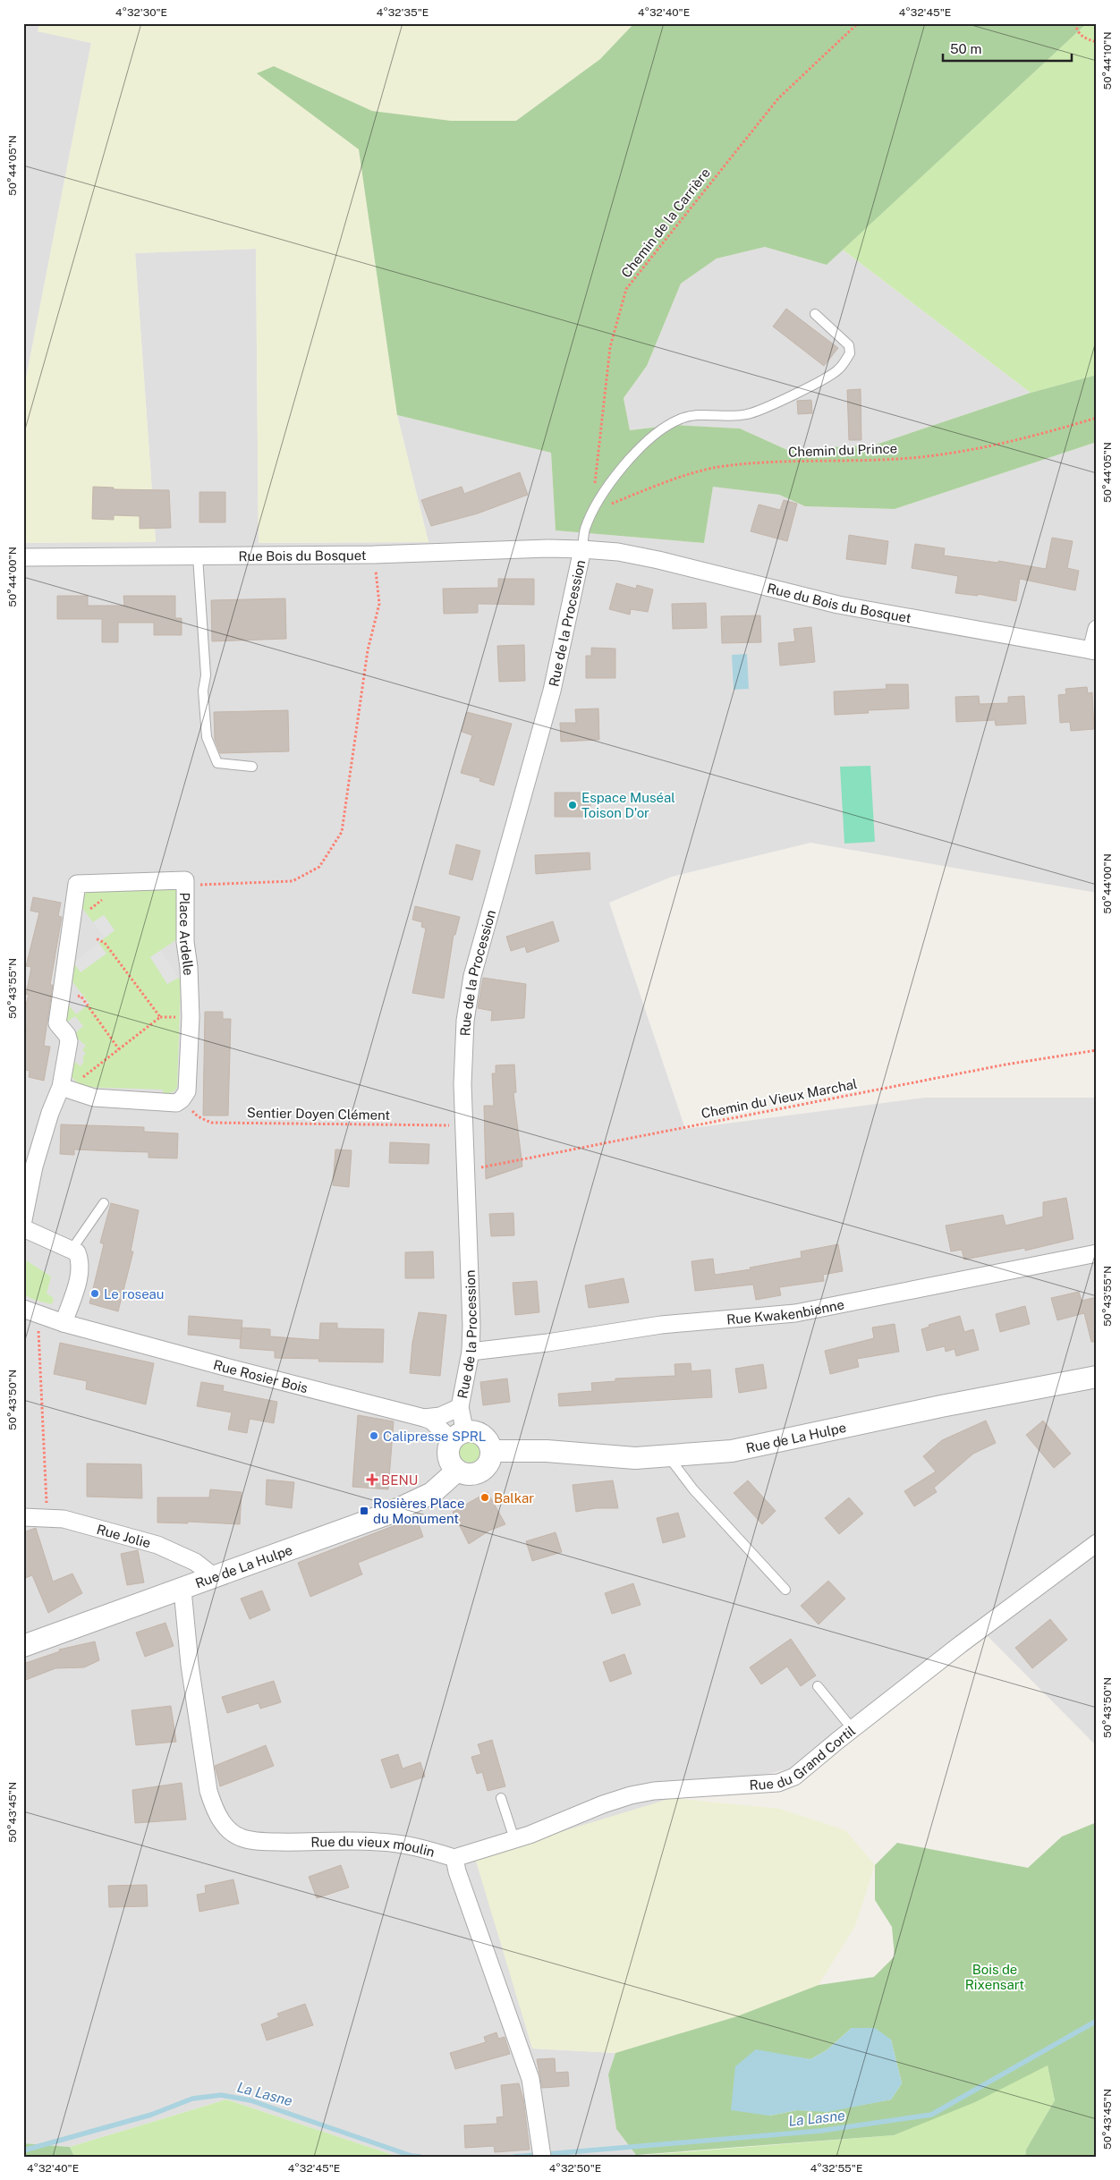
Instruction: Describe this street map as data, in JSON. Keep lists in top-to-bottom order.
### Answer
{
  "streets": {
    "street": [
      "Rue Bois du Bosquet",
      "Rue du Bois du Bosquet",
      "Rue de la Procession",
      "Place Ardelle",
      "Rue Kwakenbienne",
      "Rue Rosier Bois",
      "Rue de La Hulpe",
      "Rue Jolie",
      "Rue du Grand Cortil",
      "Rue du vieux moulin"
    ],
    "path": [
      "Chemin de la Carrière",
      "Chemin du Prince",
      "Chemin du Vieux Marchal",
      "Sentier Doyen Clément"
    ]
  },
  "crossings": [
    ["Chemin de la Carrière", "Chemin du Prince"],
    ["Rue Bois du Bosquet", "Rue du Bois du Bosquet"],
    ["Rue Bois du Bosquet", "Rue de la Procession"],
    ["Rue du Bois du Bosquet", "Rue de la Procession"],
    ["Rue de la Procession", "Chemin du Vieux Marchal"],
    ["Rue de la Procession", "Sentier Doyen Clément"],
    ["Rue de la Procession", "Rue Kwakenbienne"],
    ["Rue de la Procession", "Rue Rosier Bois"],
    ["Rue de la Procession", "Rue de La Hulpe"],
    ["Place Ardelle", "Sentier Doyen Clément"],
    ["Rue Rosier Bois", "Rue de La Hulpe"],
    ["Rue de La Hulpe", "Rue Jolie"],
    ["Rue de La Hulpe", "Rue du vieux moulin"],
    ["Rue du Grand Cortil", "Rue du vieux moulin"]
  ],
  "water": ["La Lasne"],
  "parks": ["Bois de Rixensart"],
  "places": {
    "other": [
      "Espace Muséal Toison D'or",
      "Le roseau",
      "Calipresse SPRL",
      "Balkar"
    ],
    "health": ["BENU"],
    "transit": ["Rosières Place du Monument"]
  },
  "scale_bar": "50 m",
  "coordinates": [
    "4°32'30\"E",
    "4°32'35\"E",
    "4°32'40\"E",
    "4°32'45\"E",
    "50°44'10\"N",
    "50°44'05\"N",
    "50°44'00\"N",
    "50°43'55\"N",
    "50°43'50\"N",
    "50°43'45\"N",
    "4°32'50\"E",
    "4°32'55\"E"
  ]
}
